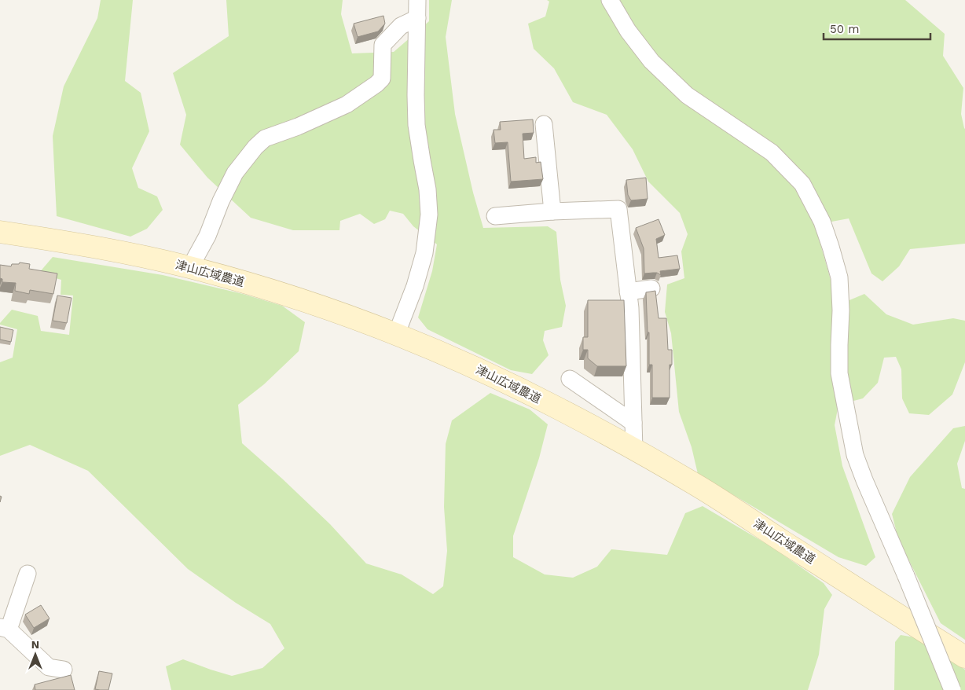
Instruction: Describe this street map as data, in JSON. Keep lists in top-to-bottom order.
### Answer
{
  "streets": {
    "street": ["津山広域農道"]
  },
  "scale_bar": "50 m",
  "north": "top"
}
